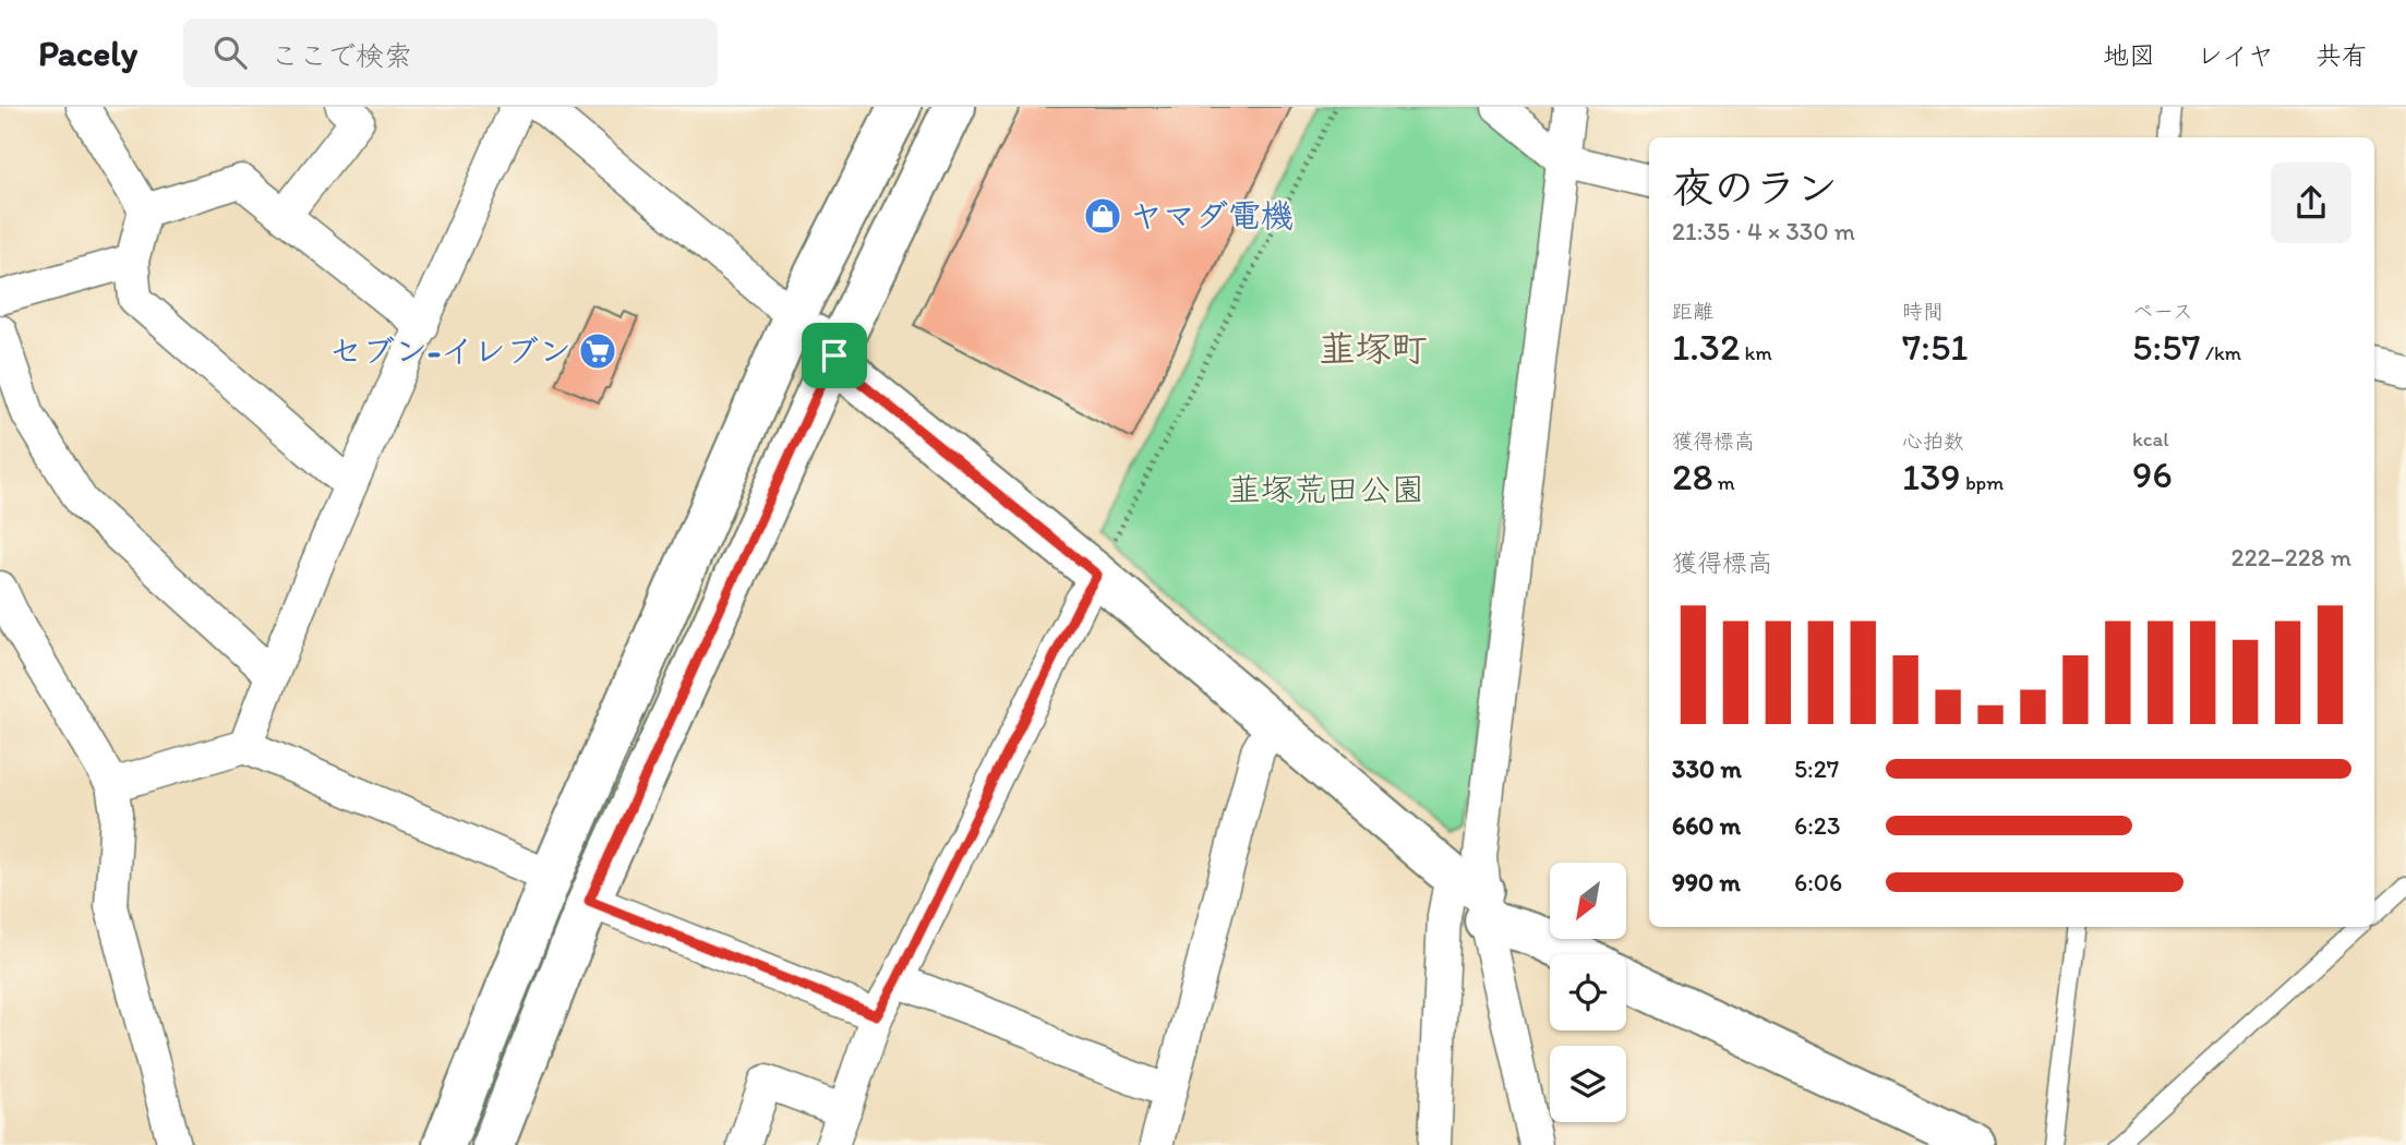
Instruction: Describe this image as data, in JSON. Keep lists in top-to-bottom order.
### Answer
{
  "districts": ["韮塚町"],
  "parks": ["韮塚荒田公園"],
  "places": {
    "shop": ["ヤマダ電機"],
    "supermarket": ["セブン-イレブン"]
  },
  "north": "bottom left",
  "page": {
    "header": "Pacely",
    "search": "ここで検索",
    "nav": ["地図", "レイヤ", "共有"],
    "heading": ["夜のラン", "21:35 · 4 × 330 m"],
    "stats": [
      ["距離", "1.32 km"],
      ["時間", "7:51"],
      ["ペース", "5:57 /km"],
      ["獲得標高", "28 m"],
      ["心拍数", "139 bpm"],
      ["kcal", "96"]
    ],
    "chart": ["獲得標高", "222–228 m"],
    "list": [
      {
        "name": "330 m",
        "note": "5:27"
      },
      {
        "name": "660 m",
        "note": "6:23"
      },
      {
        "name": "990 m",
        "note": "6:06"
      }
    ]
  }
}
